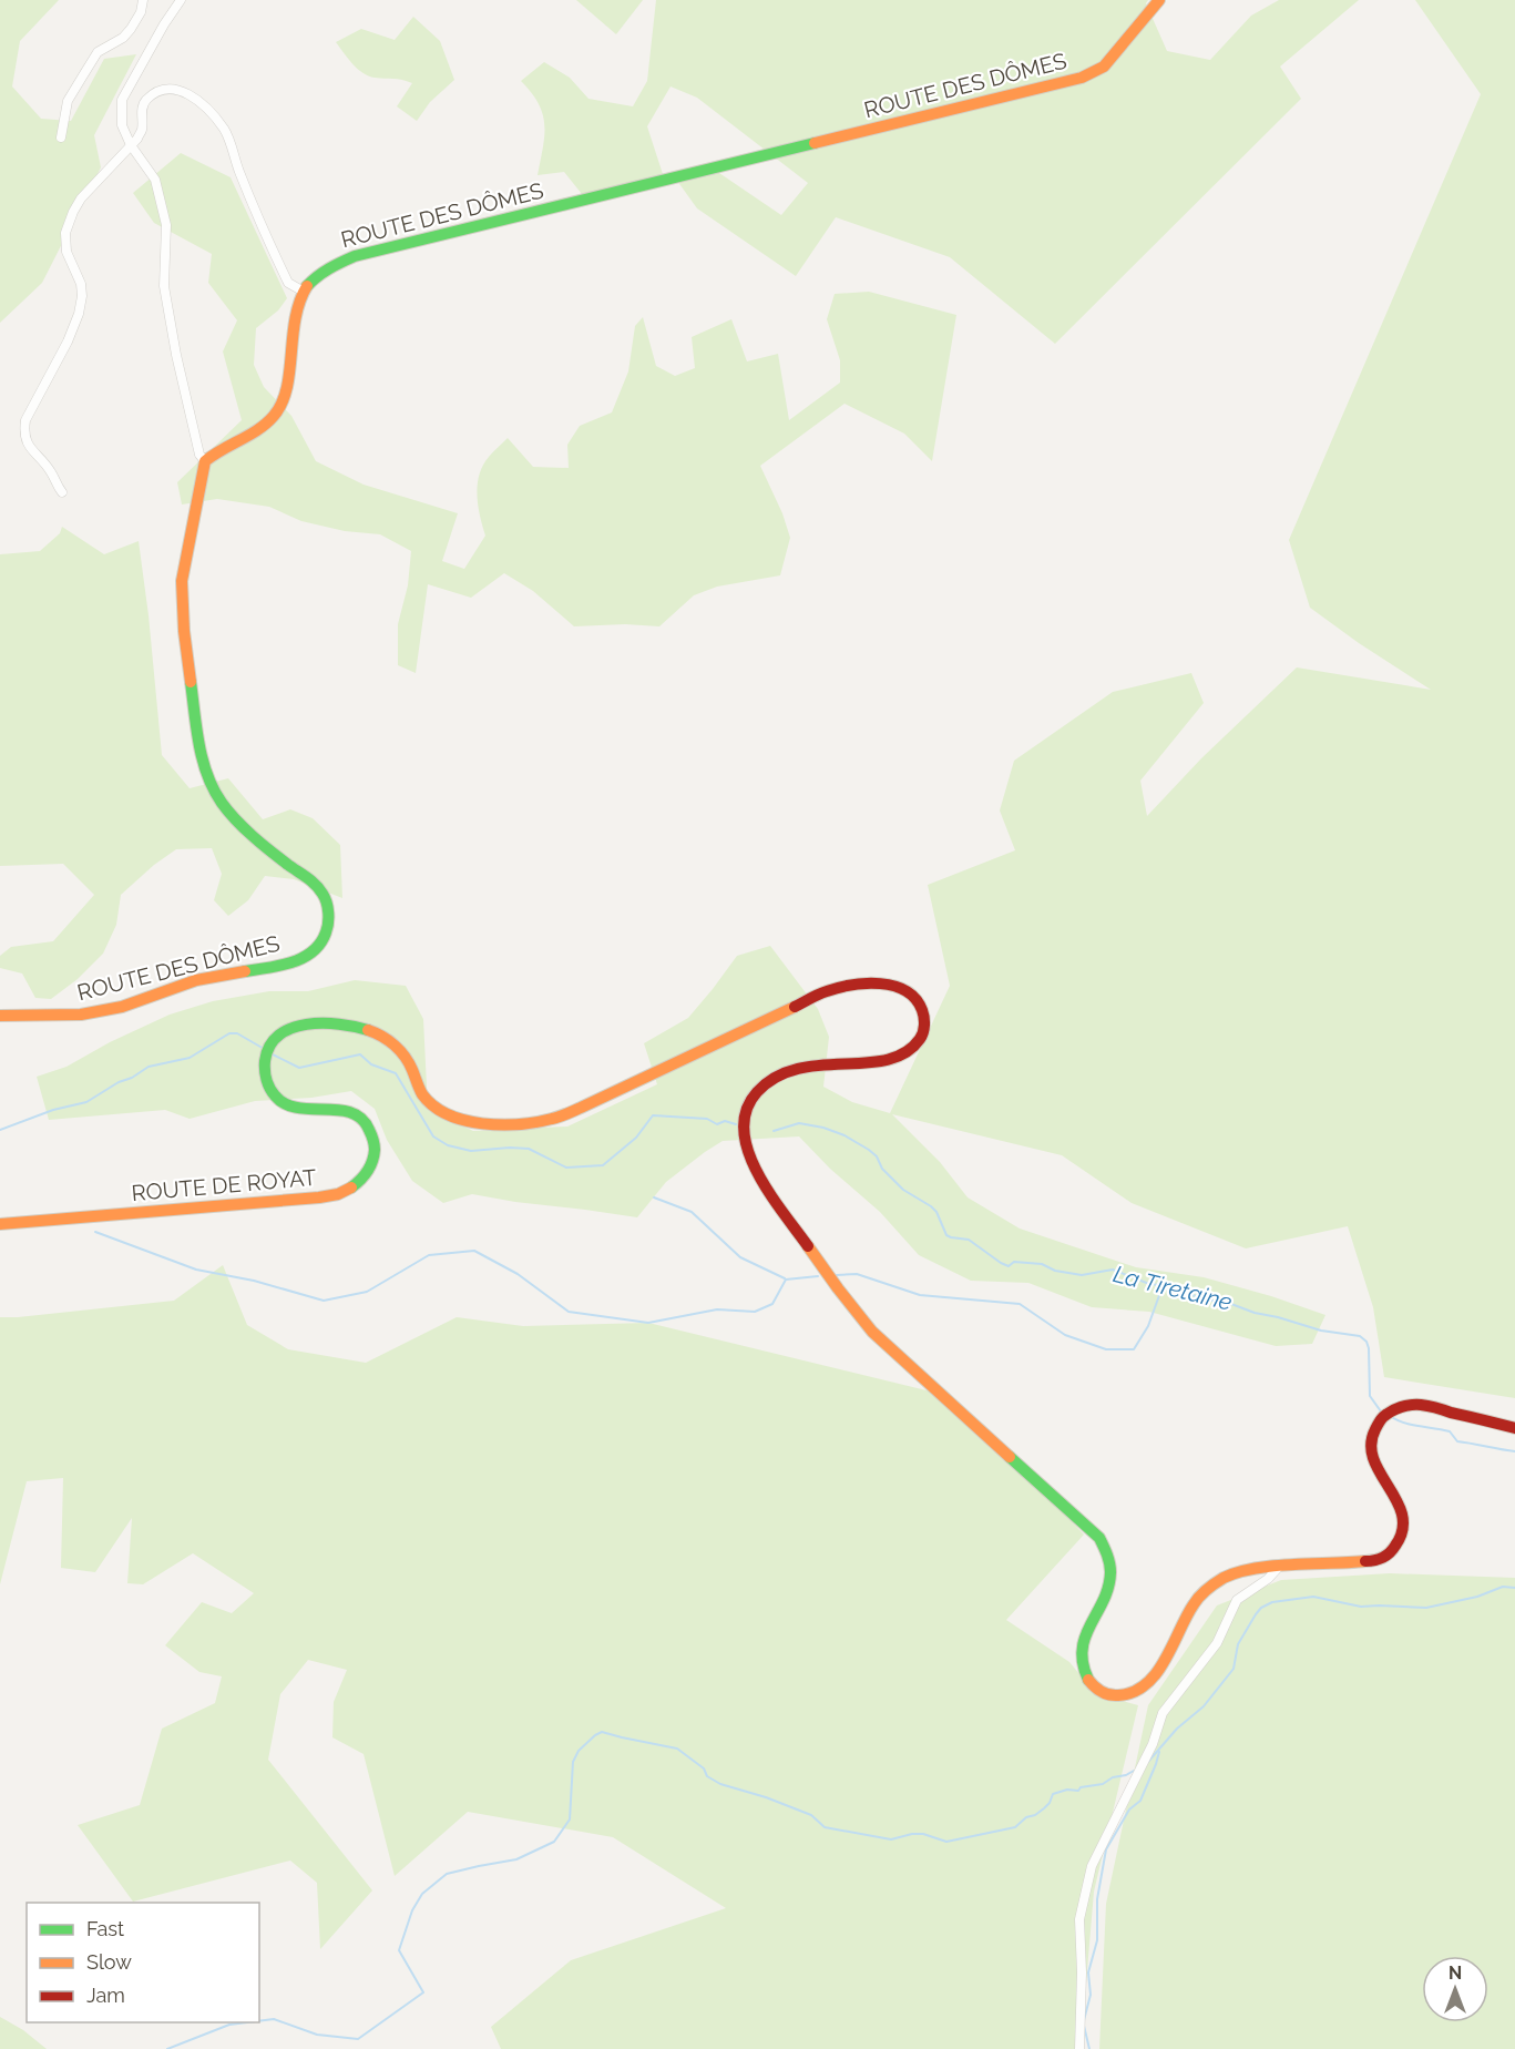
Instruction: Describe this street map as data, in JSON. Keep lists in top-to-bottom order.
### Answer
{
  "streets": {
    "main road": ["ROUTE DES DÔMES", "ROUTE DE ROYAT"]
  },
  "water": ["La Tiretaine"],
  "legend": ["Fast", "Slow", "Jam"],
  "north": "top"
}
